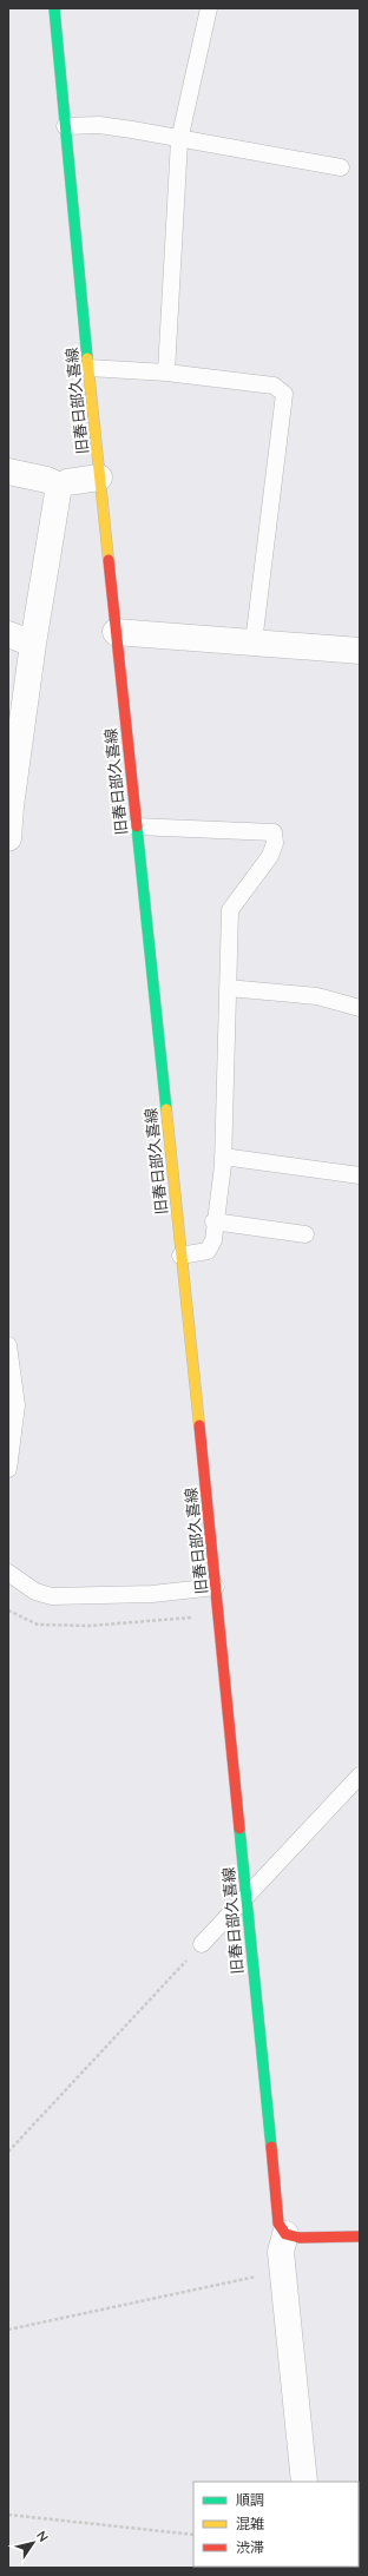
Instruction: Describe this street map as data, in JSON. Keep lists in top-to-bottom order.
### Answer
{
  "streets": {
    "street": ["旧春日部久喜線"]
  },
  "legend": ["順調", "混雑", "渋滞"],
  "north": "top right"
}
